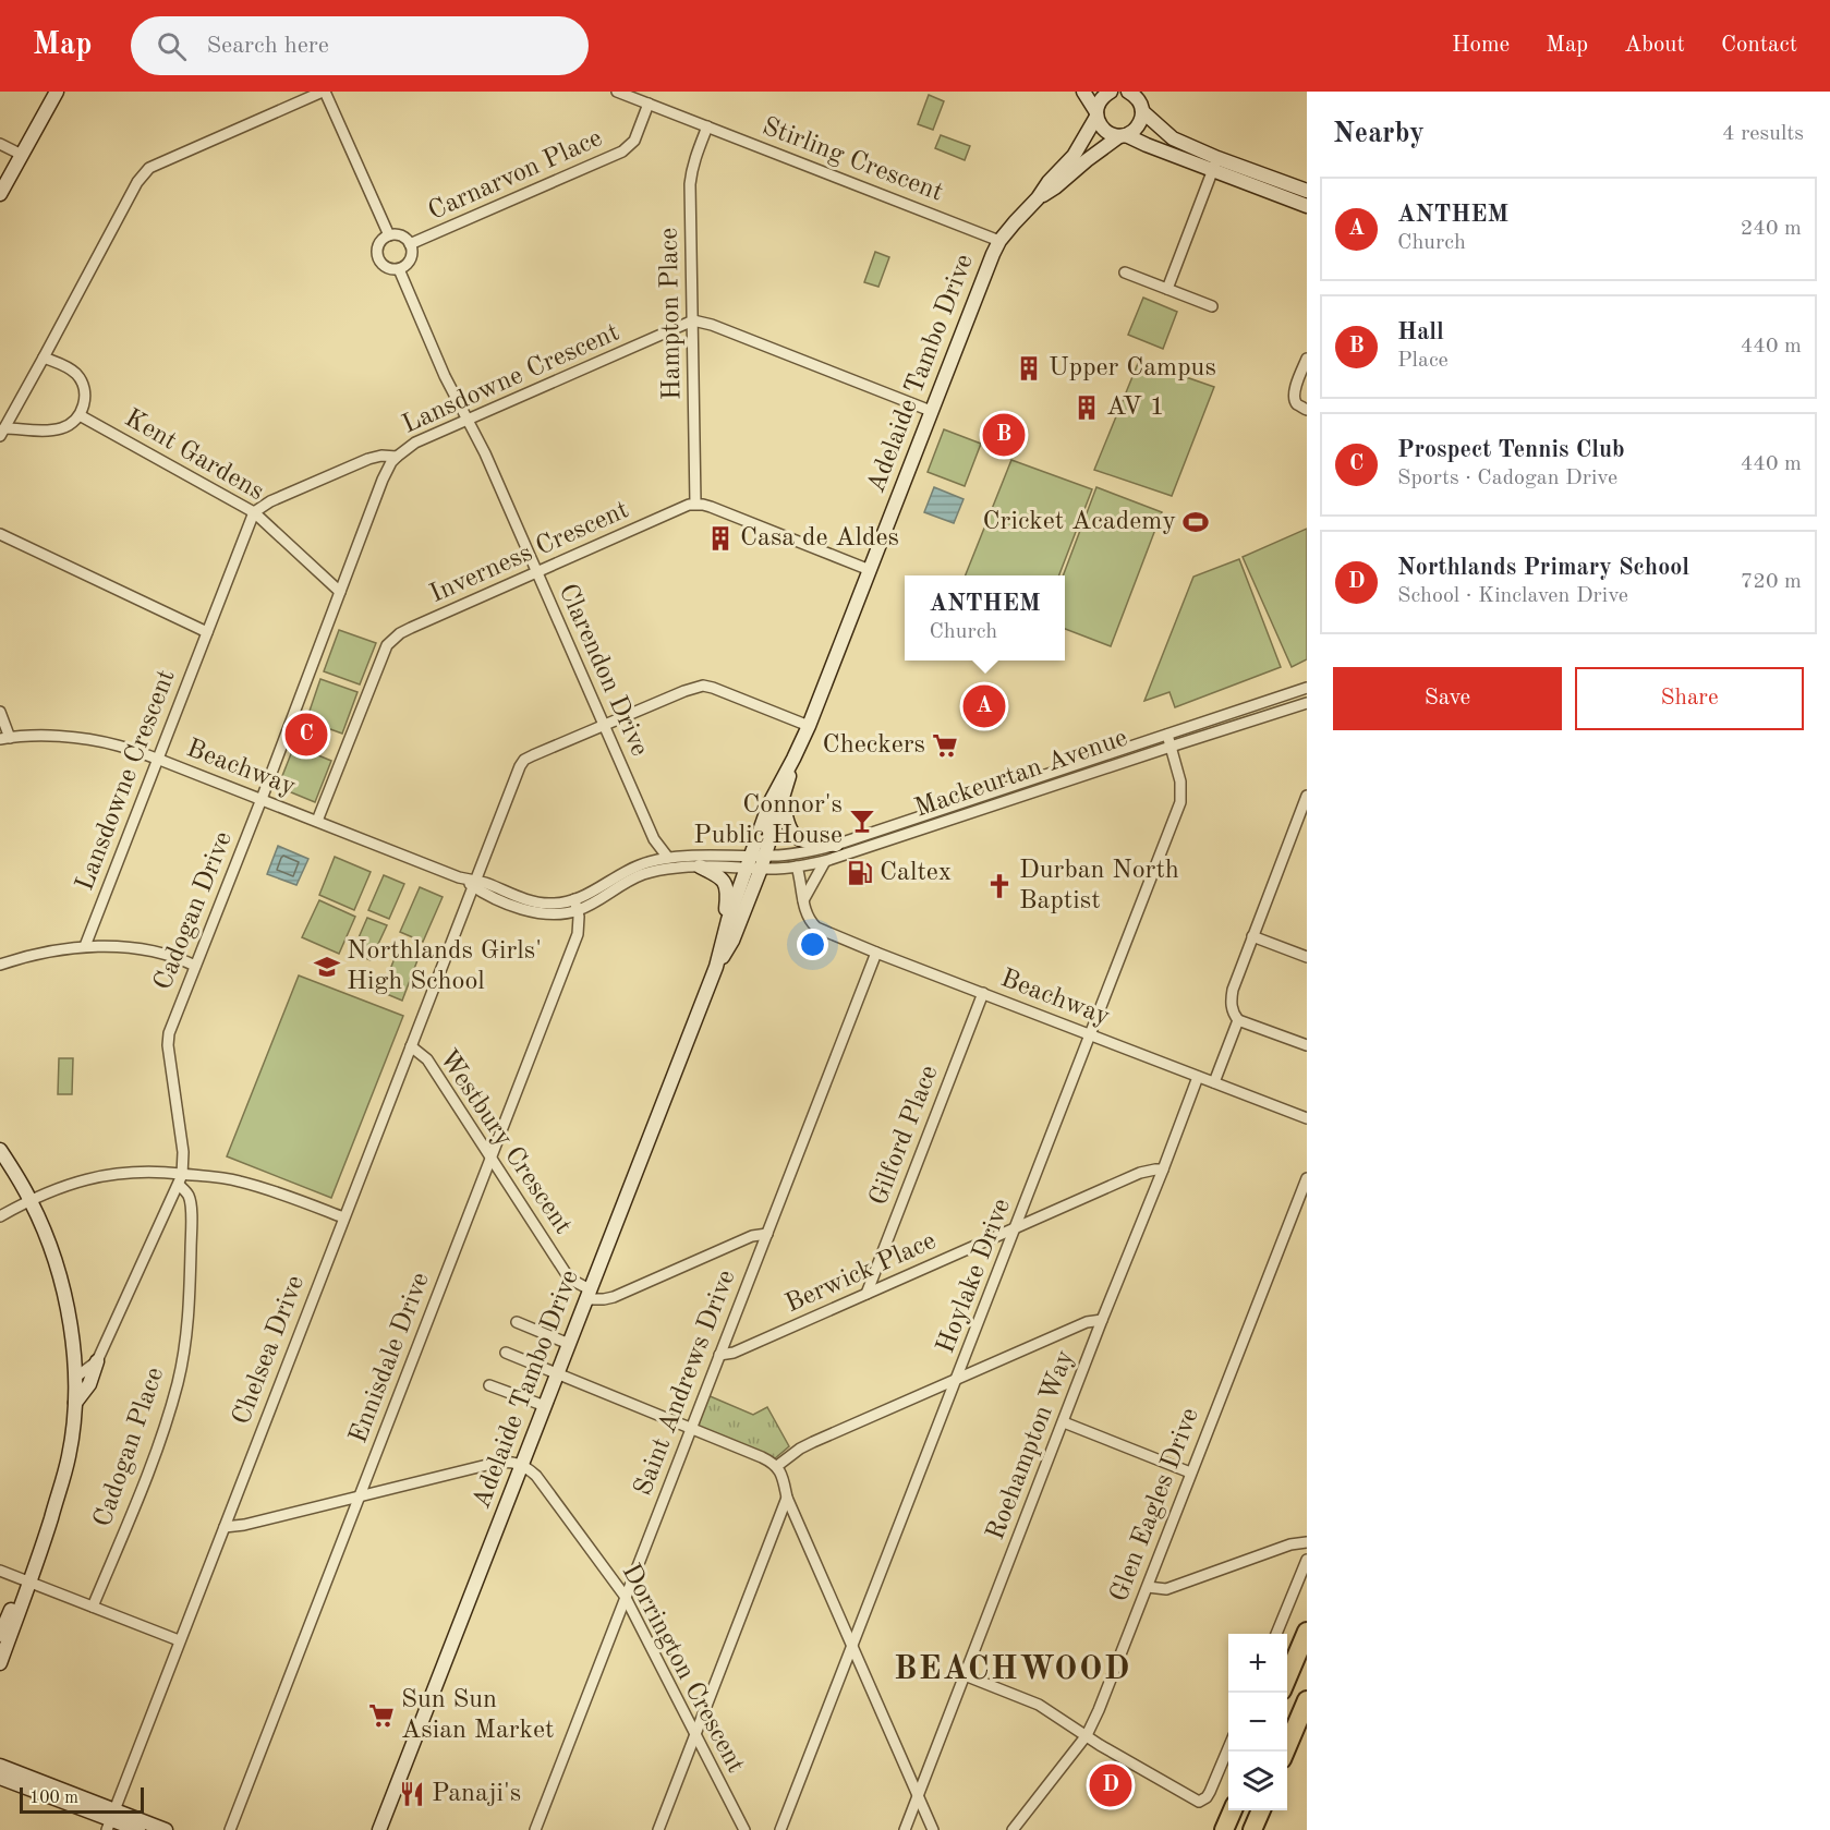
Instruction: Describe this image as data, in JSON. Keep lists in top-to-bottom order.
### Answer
{
  "streets": {
    "street": [
      "Stirling Crescent",
      "Carnarvon Place",
      "Hampton Place",
      "Adelaide Tambo Drive",
      "Lansdowne Crescent",
      "Kent Gardens",
      "Inverness Crescent",
      "Clarendon Drive",
      "Beachway",
      "Mackeurtan Avenue",
      "Cadogan Drive",
      "Gilford Place",
      "Westbury Crescent",
      "Berwick Place",
      "Hoylake Drive",
      "Chelsea Drive",
      "Ennisdale Drive",
      "Saint Andrews Drive",
      "Roehampton Way",
      "Cadogan Place",
      "Glen Eagles Drive",
      "Dorrington Crescent"
    ]
  },
  "crossings": [
    ["Stirling Crescent", "Carnarvon Place"],
    ["Stirling Crescent", "Hampton Place"],
    ["Stirling Crescent", "Adelaide Tambo Drive"],
    ["Carnarvon Place", "Clarendon Drive"],
    ["Hampton Place", "Lansdowne Crescent"],
    ["Hampton Place", "Inverness Crescent"],
    ["Adelaide Tambo Drive", "Beachway"],
    ["Adelaide Tambo Drive", "Mackeurtan Avenue"],
    ["Adelaide Tambo Drive", "Westbury Crescent"],
    ["Adelaide Tambo Drive", "Chelsea Drive"],
    ["Adelaide Tambo Drive", "Dorrington Crescent"],
    ["Lansdowne Crescent", "Kent Gardens"],
    ["Lansdowne Crescent", "Clarendon Drive"],
    ["Lansdowne Crescent", "Beachway"],
    ["Lansdowne Crescent", "Cadogan Drive"],
    ["Kent Gardens", "Cadogan Drive"],
    ["Inverness Crescent", "Clarendon Drive"],
    ["Inverness Crescent", "Beachway"],
    ["Clarendon Drive", "Beachway"],
    ["Clarendon Drive", "Chelsea Drive"],
    ["Beachway", "Mackeurtan Avenue"],
    ["Beachway", "Cadogan Drive"],
    ["Beachway", "Gilford Place"],
    ["Beachway", "Hoylake Drive"],
    ["Beachway", "Chelsea Drive"],
    ["Beachway", "Ennisdale Drive"],
    ["Beachway", "Saint Andrews Drive"],
    ["Beachway", "Roehampton Way"],
    ["Mackeurtan Avenue", "Hoylake Drive"],
    ["Cadogan Drive", "Cadogan Place"],
    ["Gilford Place", "Berwick Place"],
    ["Westbury Crescent", "Chelsea Drive"],
    ["Westbury Crescent", "Ennisdale Drive"],
    ["Berwick Place", "Hoylake Drive"],
    ["Berwick Place", "Saint Andrews Drive"],
    ["Berwick Place", "Roehampton Way"],
    ["Saint Andrews Drive", "Dorrington Crescent"]
  ],
  "districts": ["BEACHWOOD"],
  "places": {
    "building": ["Upper Campus", "AV 1", "Casa de Aldes"],
    "sports": ["Cricket Academy"],
    "supermarket": ["Checkers", "Sun Sun Asian Market"],
    "bar": ["Connor's Public House"],
    "fuel station": ["Caltex"],
    "church": ["Durban North Baptist"],
    "school or university": ["Northlands Girls' High School"],
    "restaurant": ["Panaji's"]
  },
  "scale_bar": "100 m",
  "page": {
    "header": "Map",
    "search": "Search here",
    "nav": [
      "Home",
      "Map",
      "About",
      "Contact"
    ],
    "heading": ["Nearby", "4 results"],
    "list": [
      {
        "mark": "A",
        "name": "ANTHEM",
        "note": "Church",
        "value": "240 m"
      },
      {
        "mark": "B",
        "name": "Hall",
        "note": "Place",
        "value": "440 m"
      },
      {
        "mark": "C",
        "name": "Prospect Tennis Club",
        "note": "Sports · Cadogan Drive",
        "value": "440 m"
      },
      {
        "mark": "D",
        "name": "Northlands Primary School",
        "note": "School · Kinclaven Drive",
        "value": "720 m"
      }
    ],
    "pins": [
      "B",
      "A",
      "C",
      "D"
    ],
    "popup": ["ANTHEM", "Church"],
    "buttons": ["Save", "Share"],
    "map_buttons": ["+", "−"],
    "scale": "100 m"
  }
}
